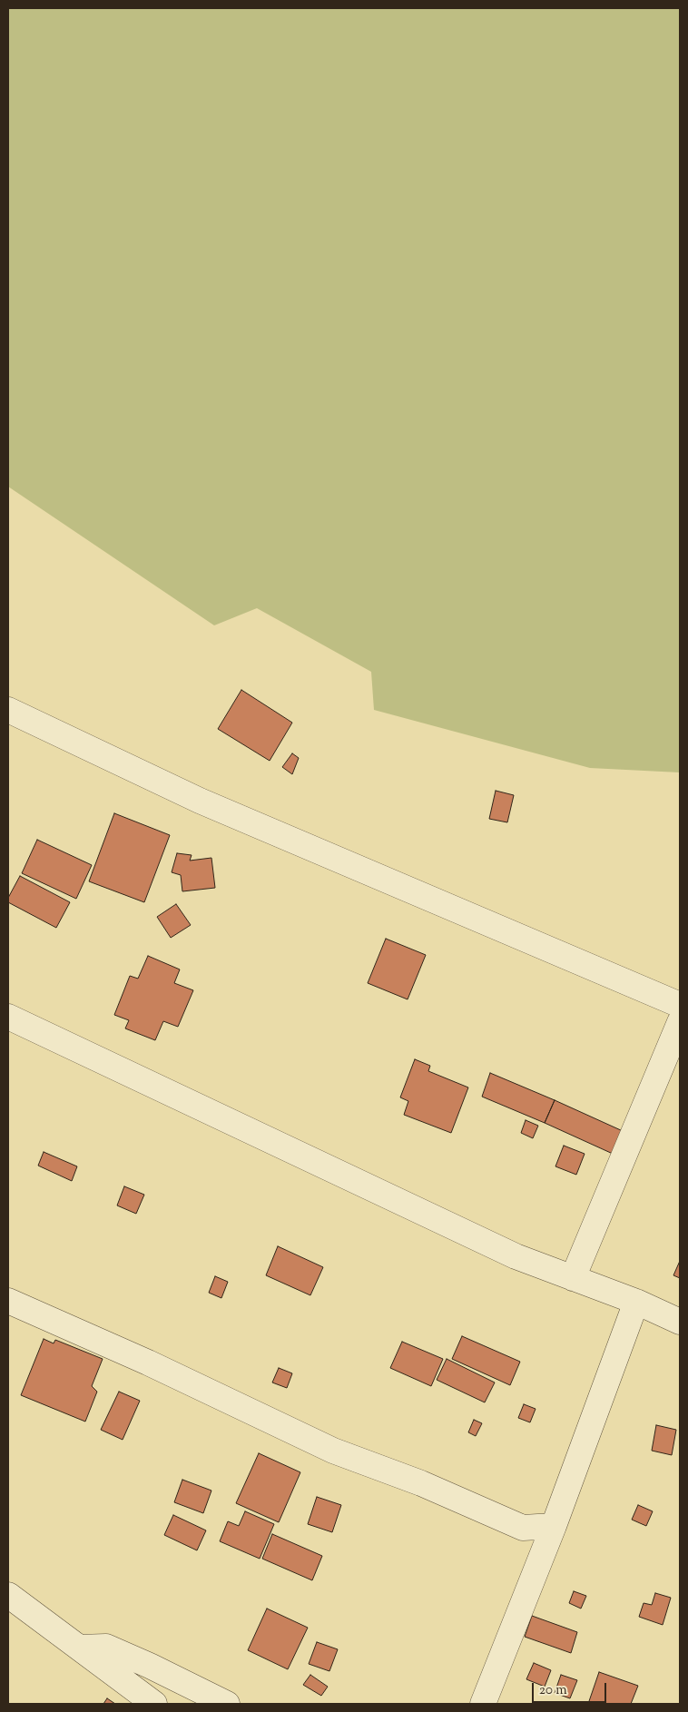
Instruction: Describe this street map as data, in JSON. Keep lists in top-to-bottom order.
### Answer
{
  "scale_bar": "20 m"
}
